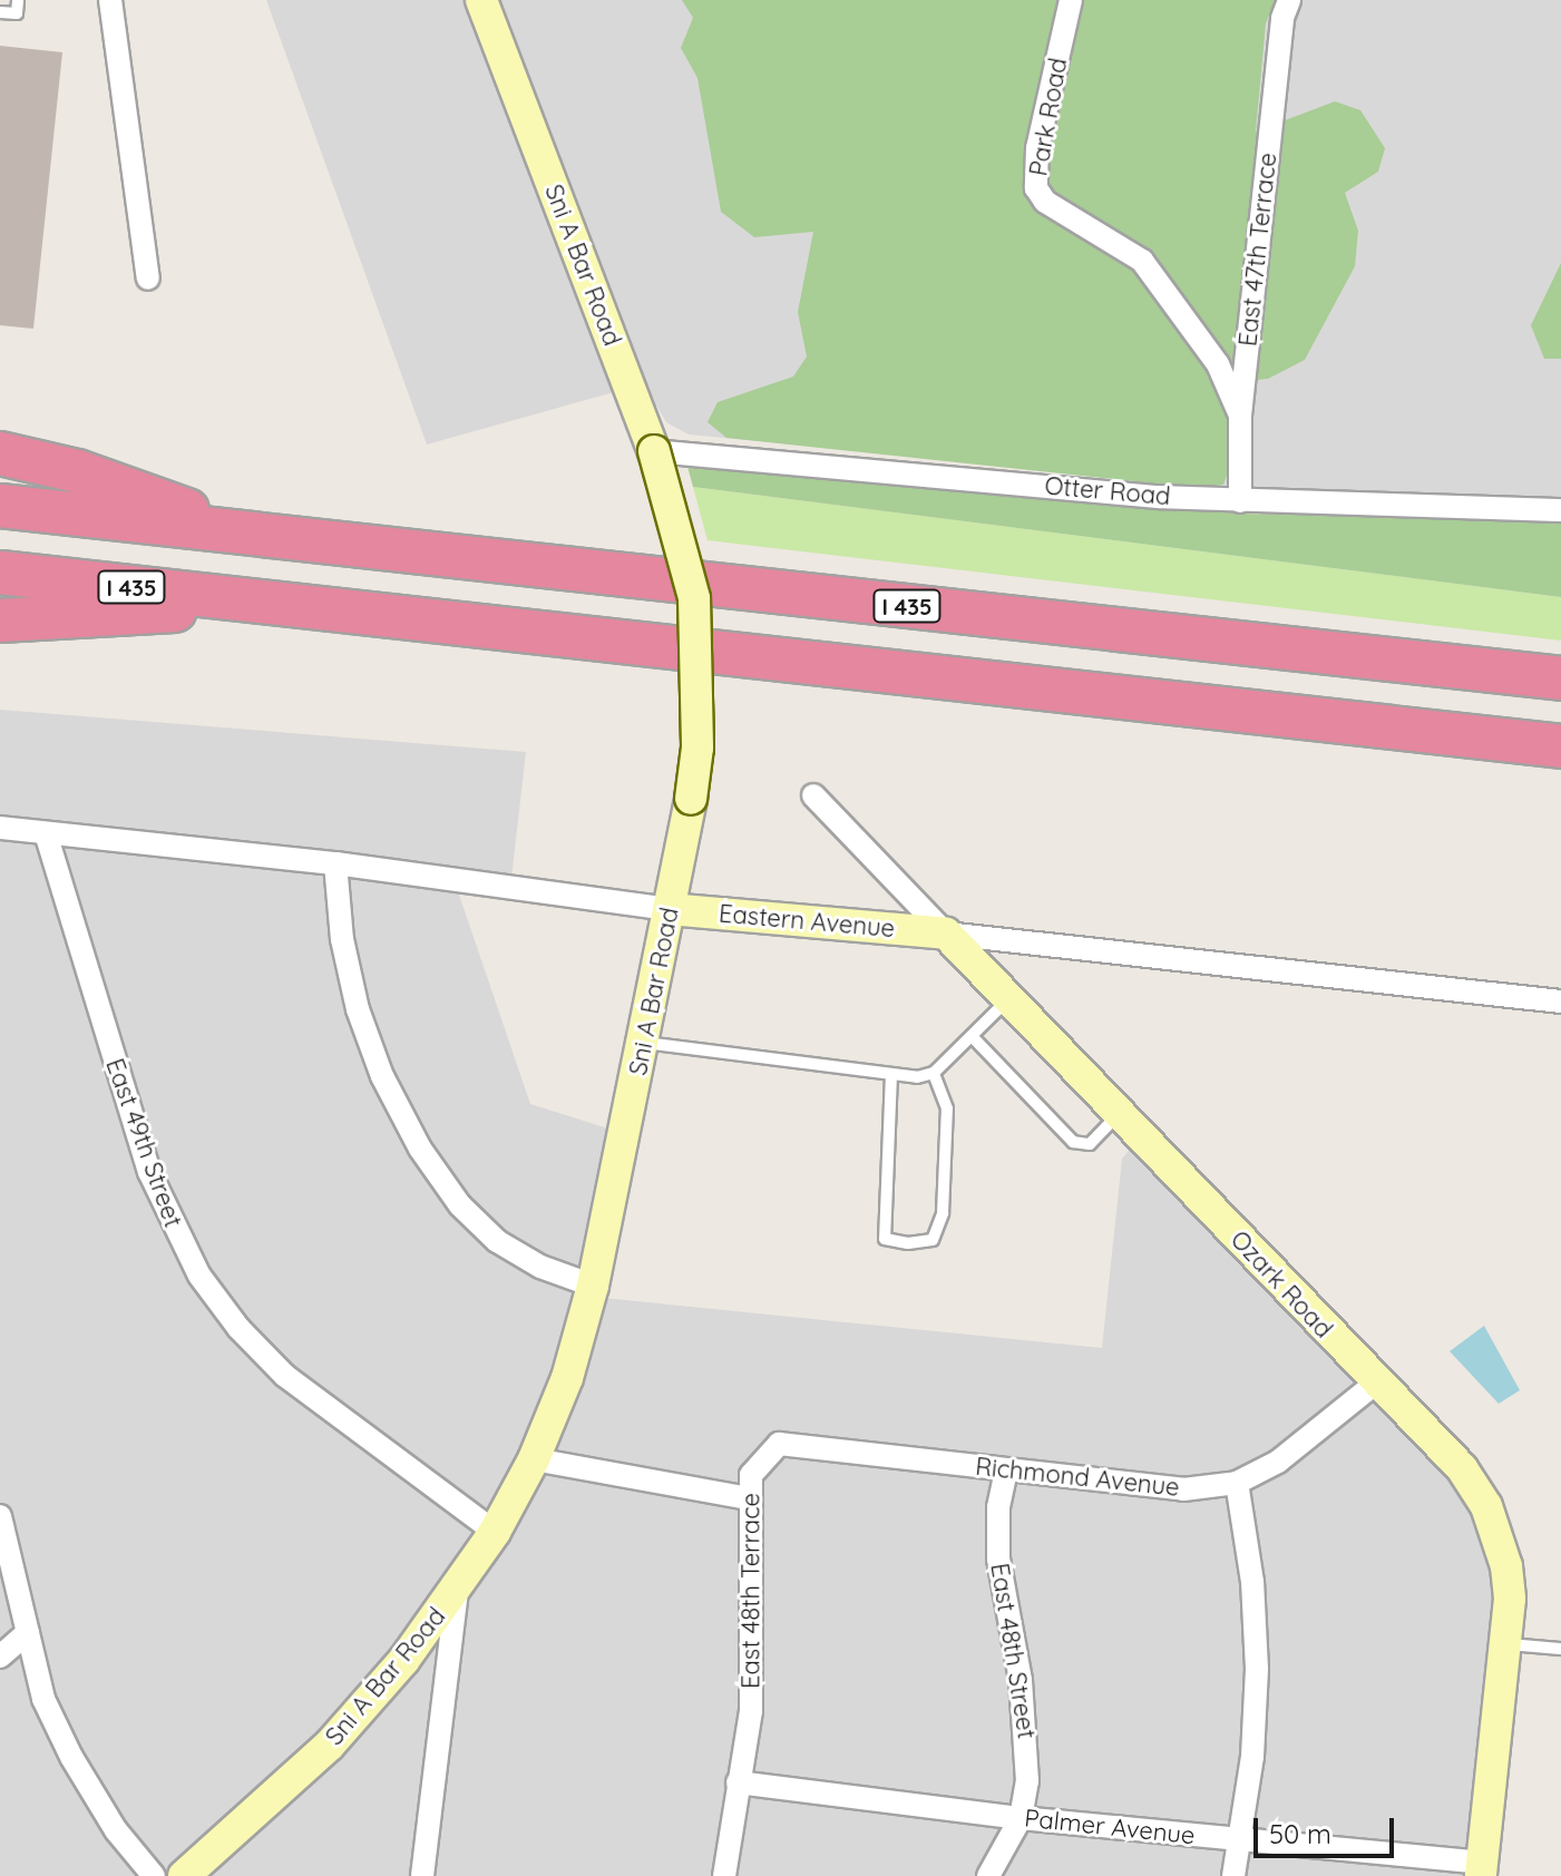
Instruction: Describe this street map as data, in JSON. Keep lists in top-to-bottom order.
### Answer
{
  "streets": {
    "highway": ["I 435"],
    "street": [
      "Park Road",
      "East 47th Terrace",
      "Sni A Bar Road",
      "Otter Road",
      "Eastern Avenue",
      "East 49th Street",
      "Ozark Road",
      "Richmond Avenue",
      "East 48th Terrace",
      "East 48th Street",
      "Palmer Avenue"
    ]
  },
  "crossings": [
    ["Park Road", "East 47th Terrace"],
    ["East 47th Terrace", "Otter Road"],
    ["Sni A Bar Road", "Otter Road"],
    ["Sni A Bar Road", "Eastern Avenue"],
    ["Sni A Bar Road", "East 49th Street"],
    ["Eastern Avenue", "East 49th Street"],
    ["Eastern Avenue", "Ozark Road"],
    ["Ozark Road", "Richmond Avenue"],
    ["Ozark Road", "Palmer Avenue"],
    ["Richmond Avenue", "East 48th Terrace"],
    ["Richmond Avenue", "East 48th Street"],
    ["East 48th Terrace", "Palmer Avenue"],
    ["East 48th Street", "Palmer Avenue"]
  ],
  "scale_bar": "50 m"
}
